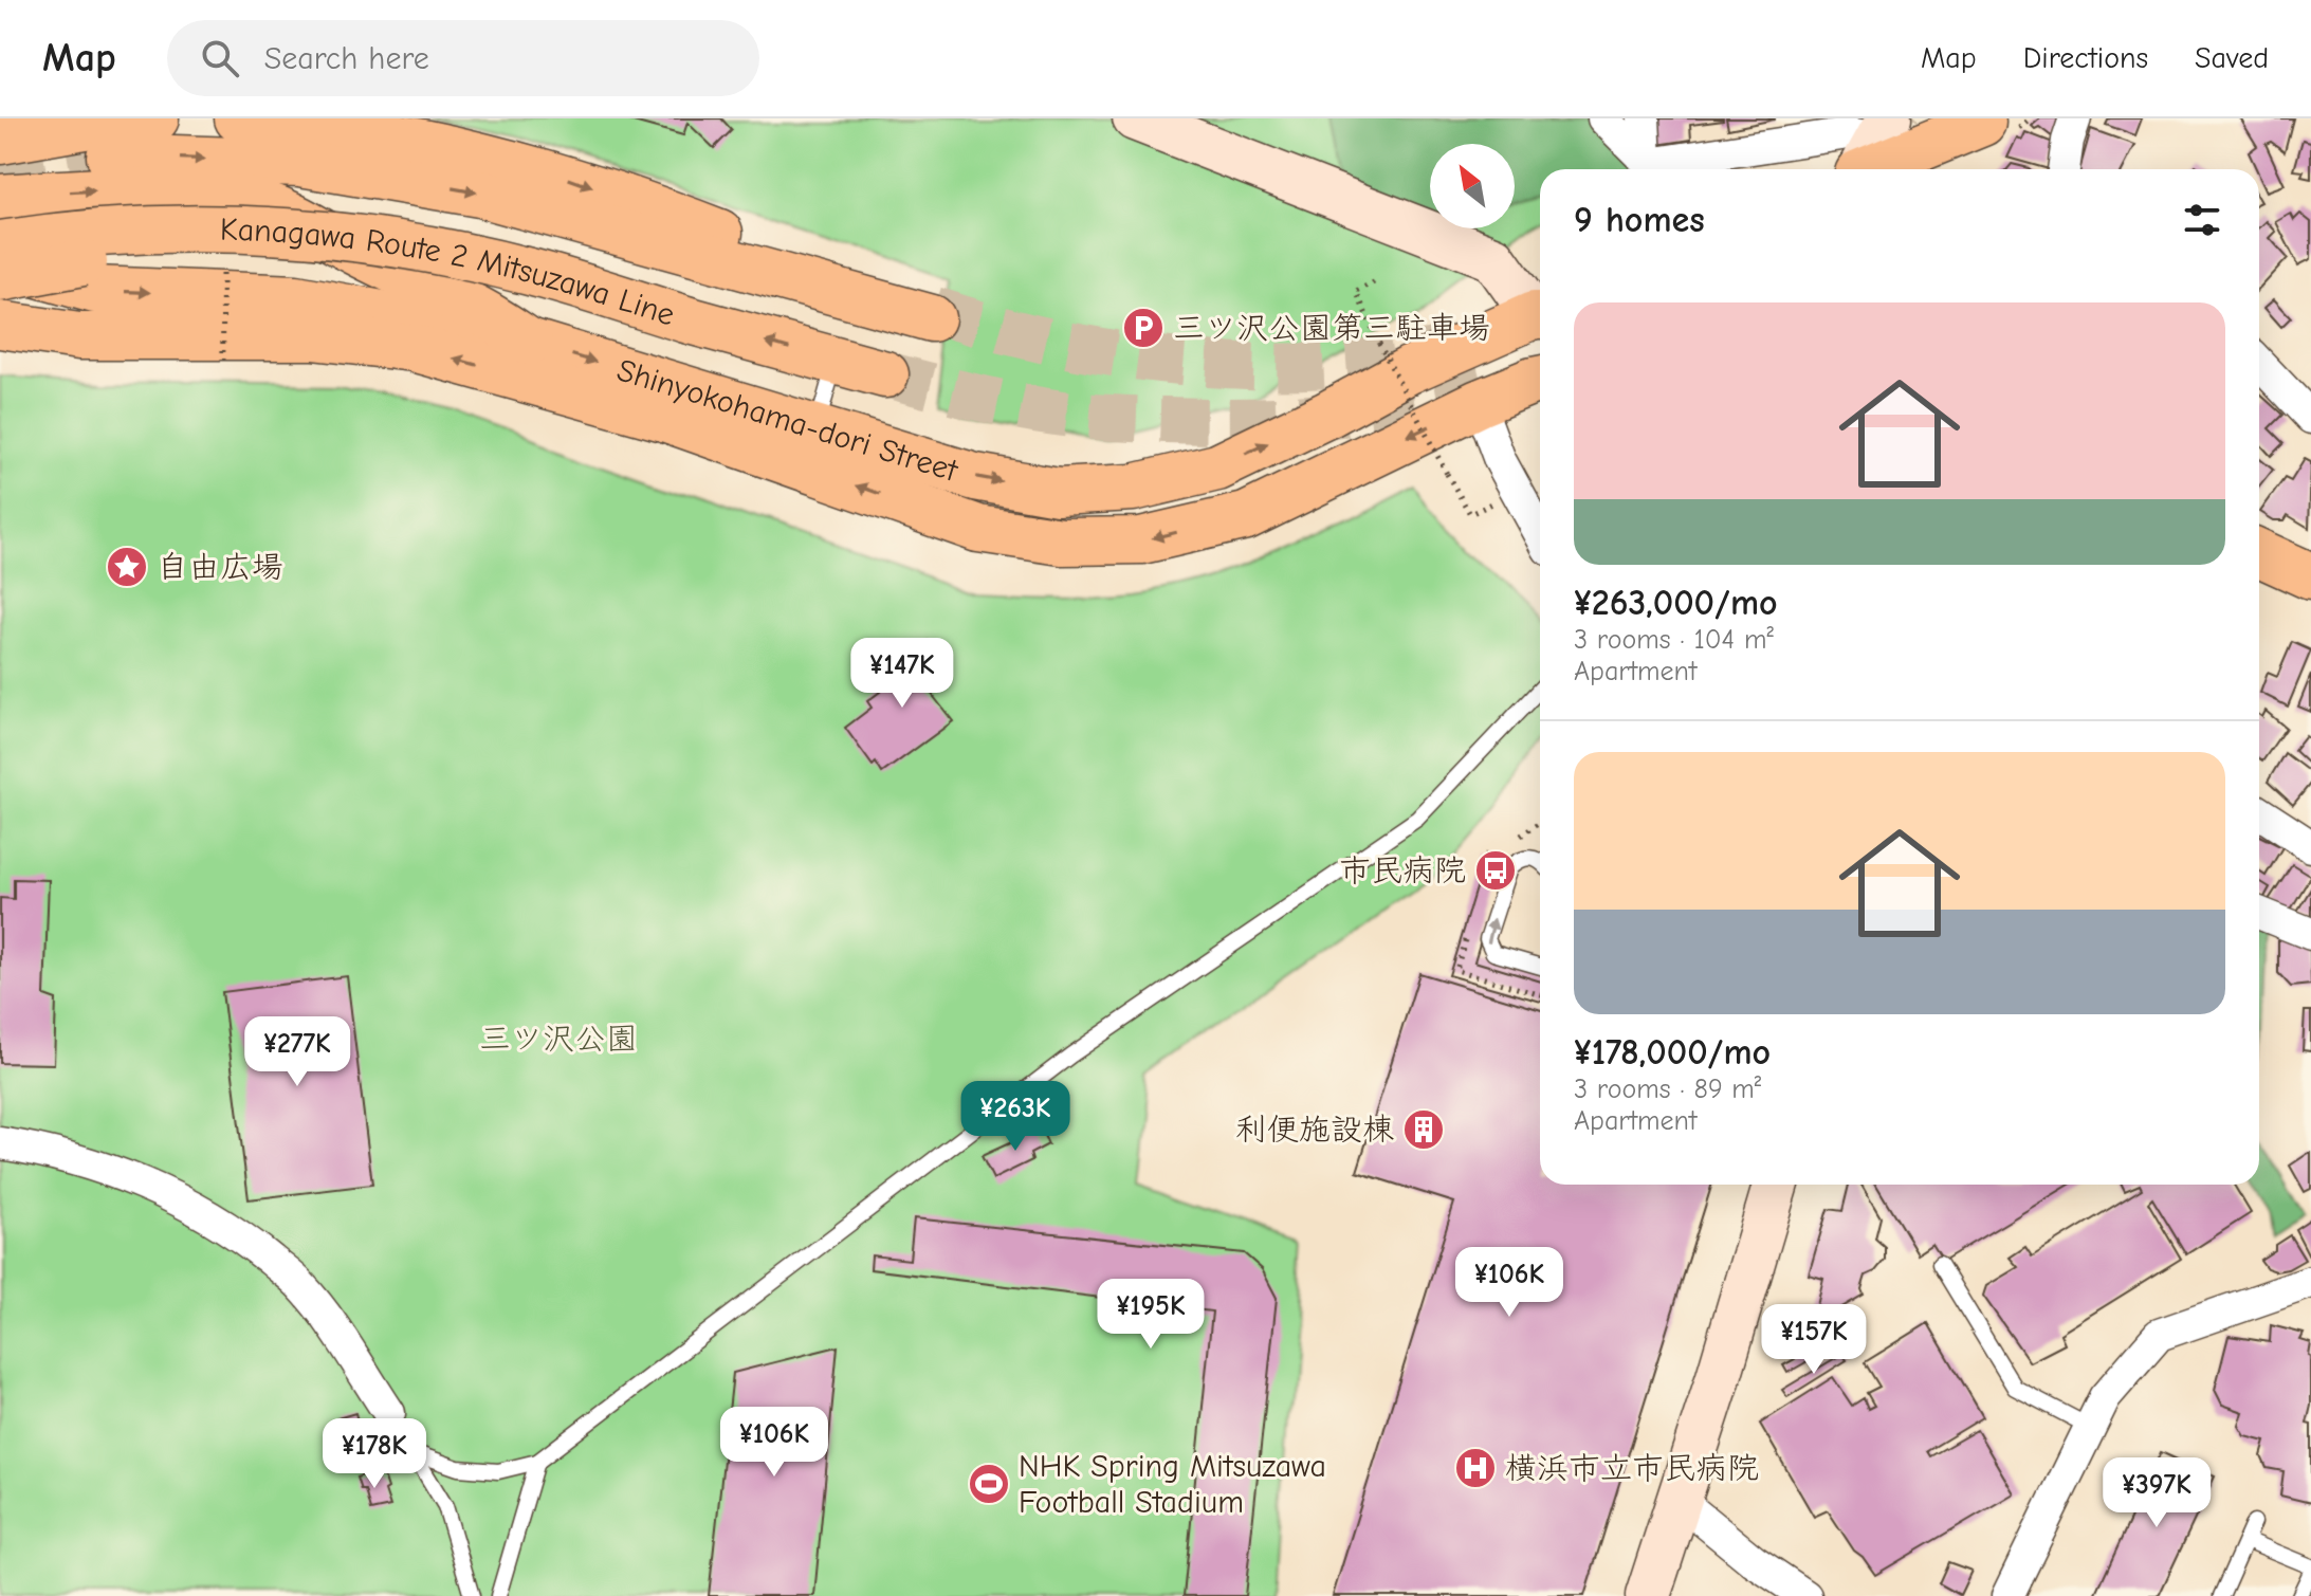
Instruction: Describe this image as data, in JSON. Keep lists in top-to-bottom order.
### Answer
{
  "streets": {
    "main road": ["Kanagawa Route 2 Mitsuzawa Line", "Shinyokohama-dori Street"]
  },
  "one_way": ["Kanagawa Route 2 Mitsuzawa Line"],
  "parks": ["三ツ沢公園"],
  "places": {
    "parking": ["三ツ沢公園第三駐車場"],
    "place": ["自由広場"],
    "bus stop": ["市民病院"],
    "building": ["利便施設棟"],
    "hospital": ["横浜市立市民病院"],
    "sports": ["NHK Spring Mitsuzawa Football Stadium"]
  },
  "north": "top left",
  "page": {
    "header": "Map",
    "search": "Search here",
    "nav": ["Map", "Directions", "Saved"],
    "heading": "9 homes",
    "list": [
      {
        "name": "¥263,000/mo",
        "note": "3 rooms · 104 m² · Apartment"
      },
      {
        "name": "¥178,000/mo",
        "note": "3 rooms · 89 m² · Apartment"
      }
    ],
    "price": [
      "¥147K",
      "¥277K",
      "¥263K",
      "¥106K",
      "¥195K",
      "¥157K",
      "¥106K",
      "¥178K",
      "¥397K"
    ]
  }
}
